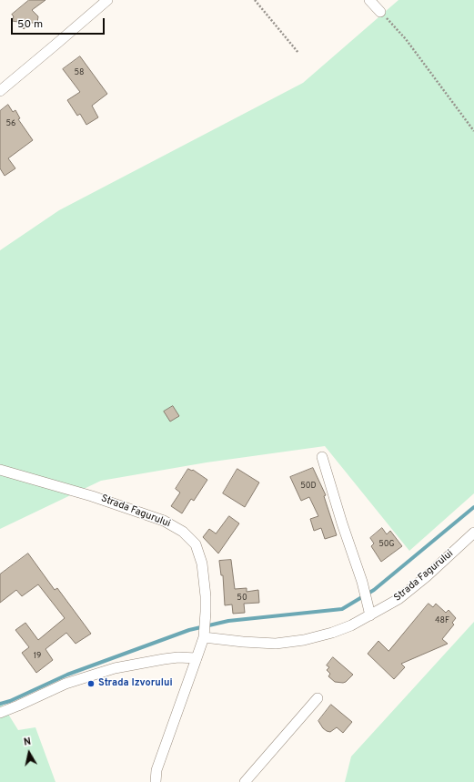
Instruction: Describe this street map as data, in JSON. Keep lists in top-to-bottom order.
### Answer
{
  "streets": {
    "street": ["Strada Fagurului"]
  },
  "places": ["Strada Izvorului"],
  "house_numbers": [
    "58",
    "56",
    "50D",
    "50G",
    "50",
    "48F",
    "19"
  ],
  "scale_bar": "50 m",
  "north": "top"
}
